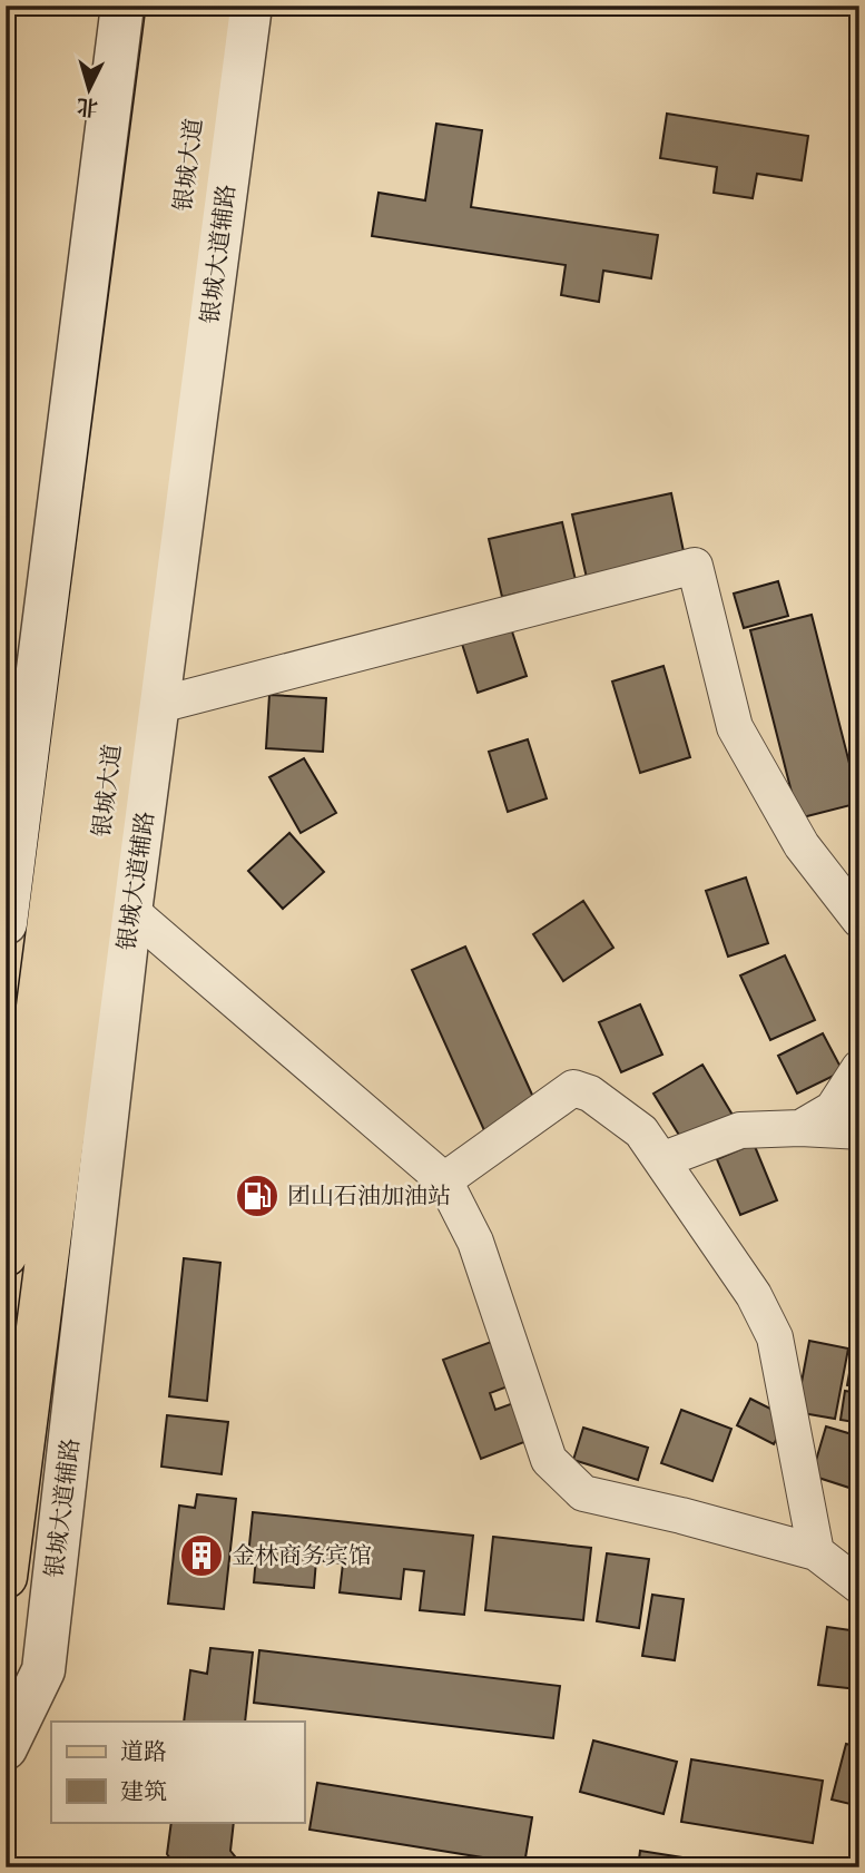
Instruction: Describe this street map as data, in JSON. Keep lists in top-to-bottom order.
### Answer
{
  "streets": {
    "main road": ["银城大道"],
    "street": ["银城大道辅路"]
  },
  "places": {
    "fuel station": ["团山石油加油站"],
    "building": ["金林商务宾馆"]
  },
  "legend": ["道路", "建筑"],
  "north": "bottom"
}
